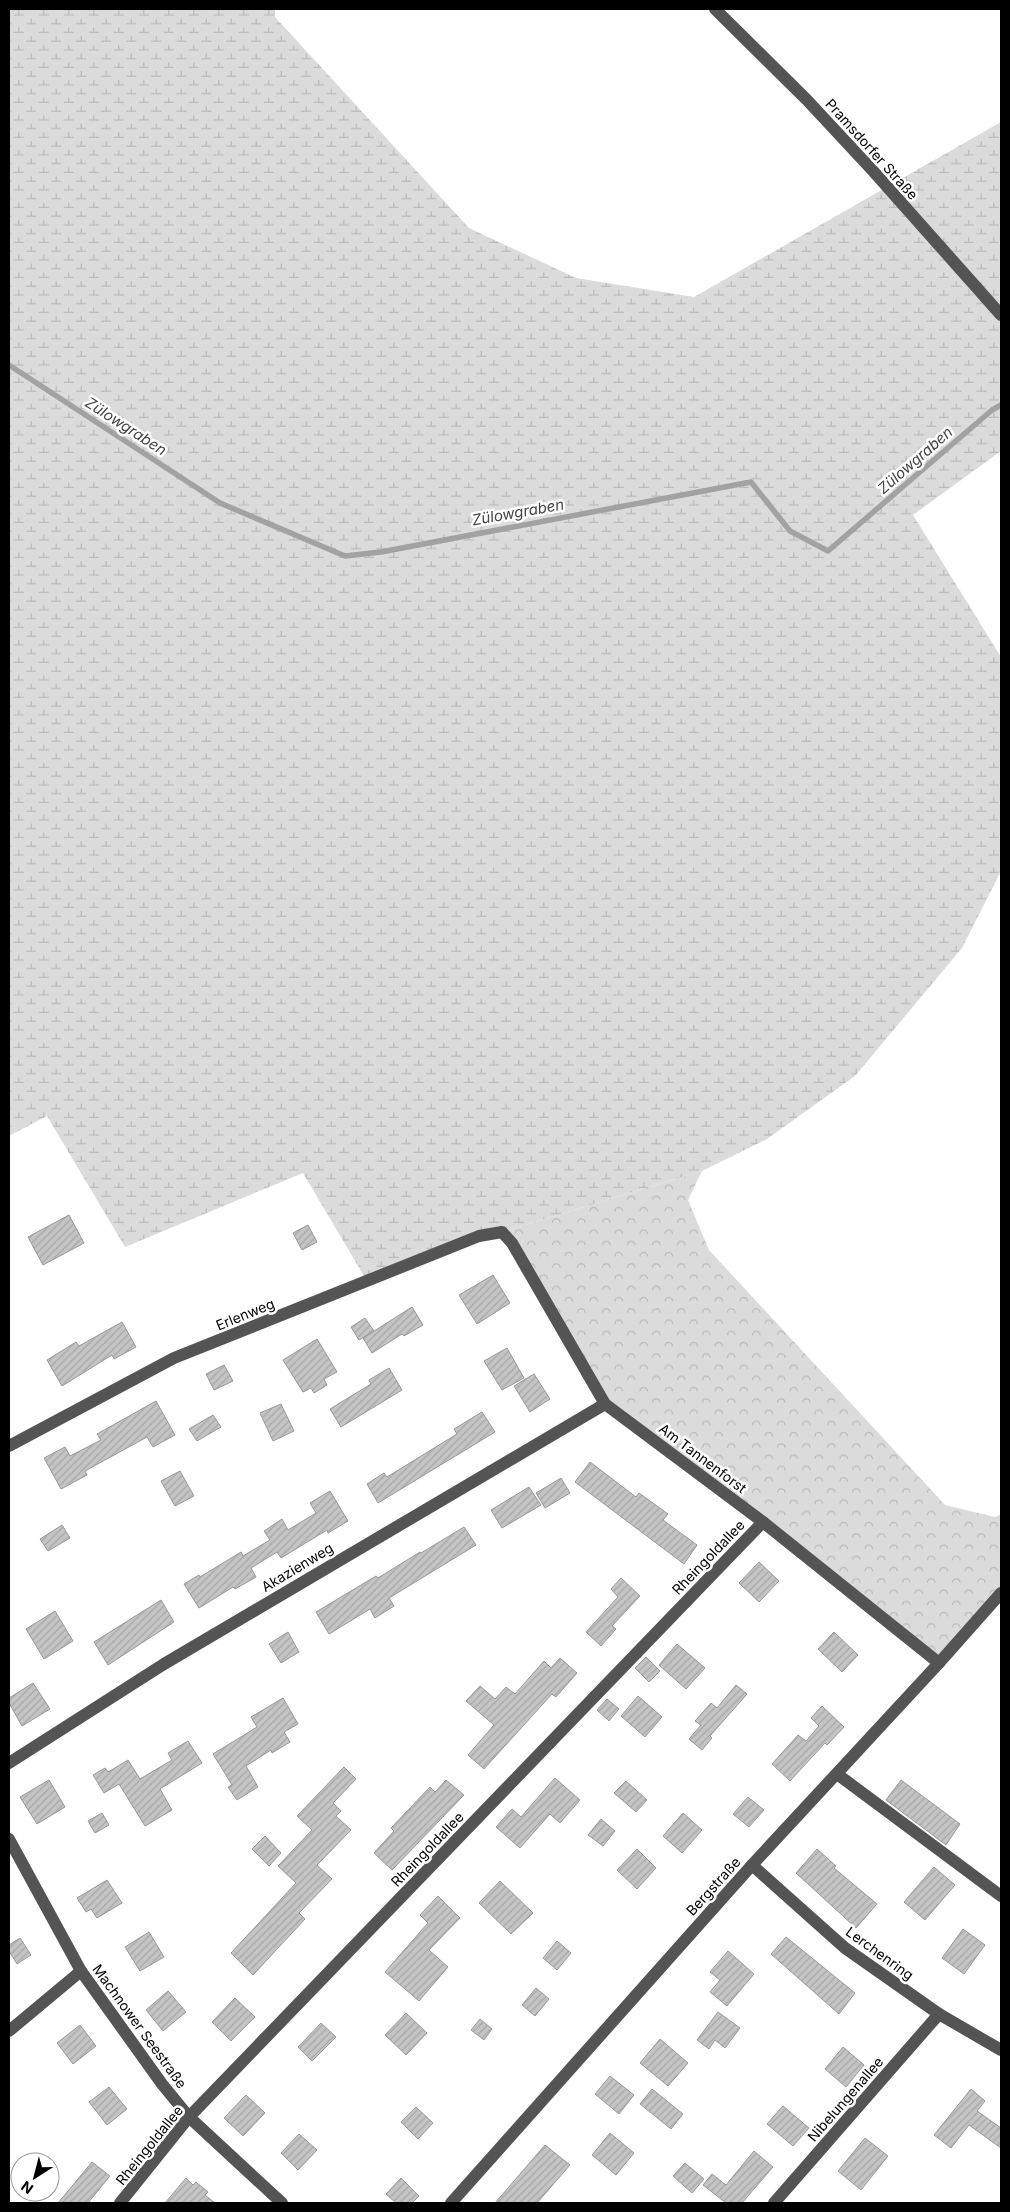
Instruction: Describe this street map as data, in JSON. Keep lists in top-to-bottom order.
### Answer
{
  "streets": {
    "street": [
      "Pramsdorfer Straße",
      "Erlenweg",
      "Am Tannenforst",
      "Rheingoldallee",
      "Akazienweg",
      "Bergstraße",
      "Lerchenring",
      "Machnower Seestraße",
      "Nibelungenallee"
    ]
  },
  "crossings": [
    ["Erlenweg", "Am Tannenforst"],
    ["Am Tannenforst", "Rheingoldallee"],
    ["Am Tannenforst", "Akazienweg"],
    ["Am Tannenforst", "Bergstraße"],
    ["Rheingoldallee", "Machnower Seestraße"],
    ["Bergstraße", "Lerchenring"],
    ["Lerchenring", "Nibelungenallee"]
  ],
  "water": ["Zülowgraben"],
  "north": "bottom left"
}
